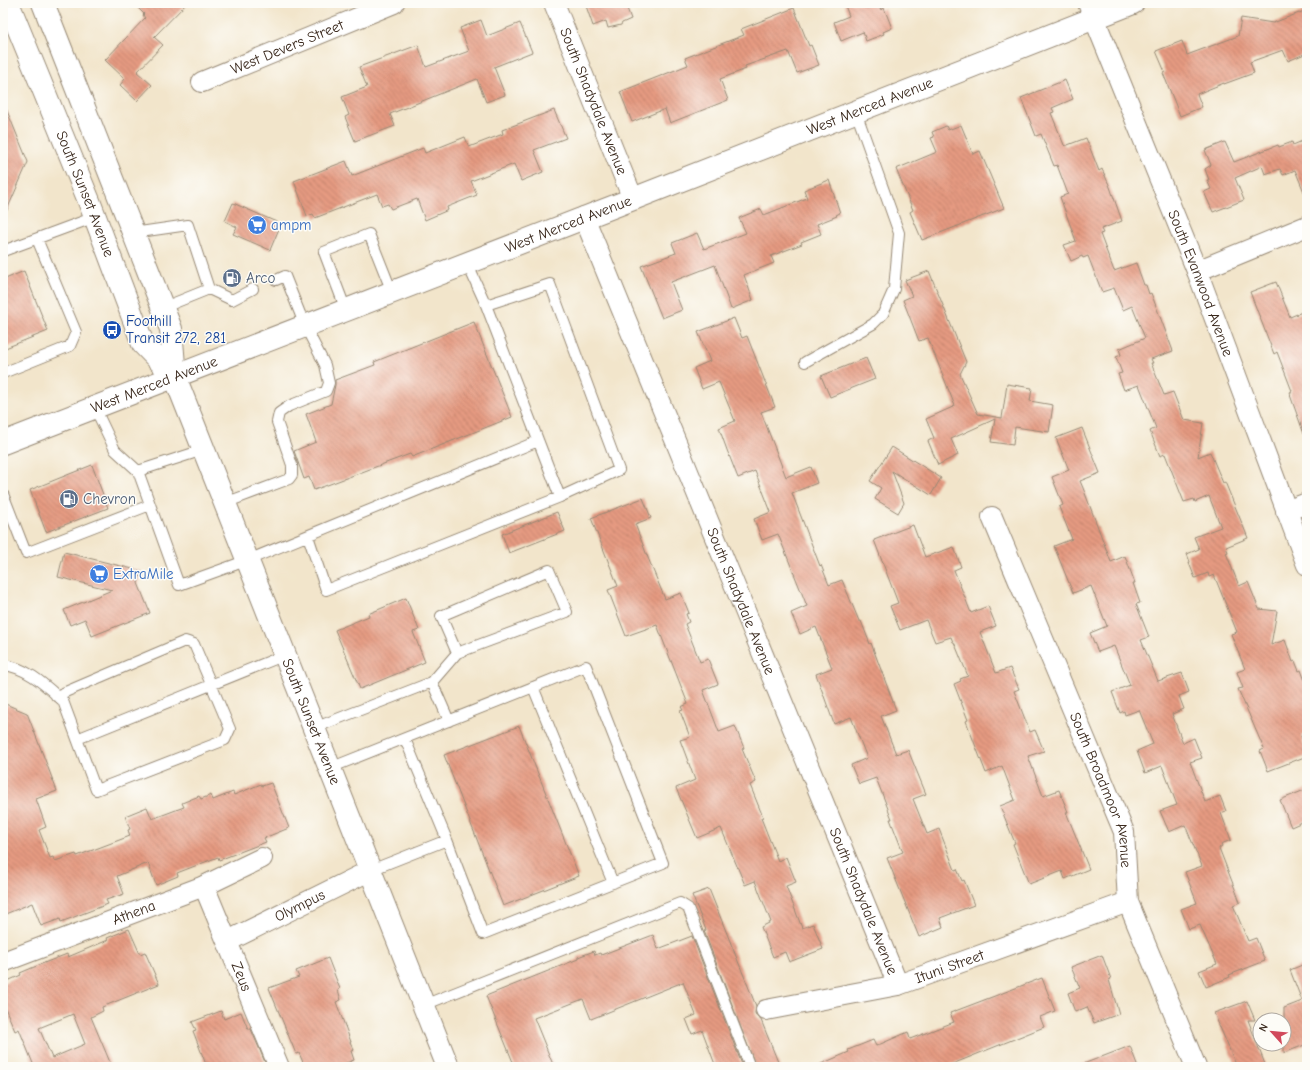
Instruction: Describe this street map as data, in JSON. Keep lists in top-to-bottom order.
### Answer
{
  "streets": {
    "main road": ["West Merced Avenue", "South Sunset Avenue"],
    "street": [
      "West Devers Street",
      "South Shadydale Avenue",
      "South Evanwood Avenue",
      "South Broadmoor Avenue",
      "Olympus",
      "Athena",
      "Ituni Street",
      "Zeus"
    ]
  },
  "crossings": [
    ["South Shadydale Avenue", "West Merced Avenue"],
    ["South Shadydale Avenue", "Ituni Street"],
    ["West Merced Avenue", "South Sunset Avenue"],
    ["West Merced Avenue", "South Evanwood Avenue"],
    ["South Sunset Avenue", "Olympus"],
    ["South Broadmoor Avenue", "Ituni Street"],
    ["Olympus", "Zeus"],
    ["Athena", "Zeus"]
  ],
  "places": {
    "supermarket": ["ampm", "ExtraMile"],
    "fuel station": ["Arco", "Chevron"],
    "bus stop": ["Foothill Transit 272, 281"]
  },
  "north": "top left"
}
